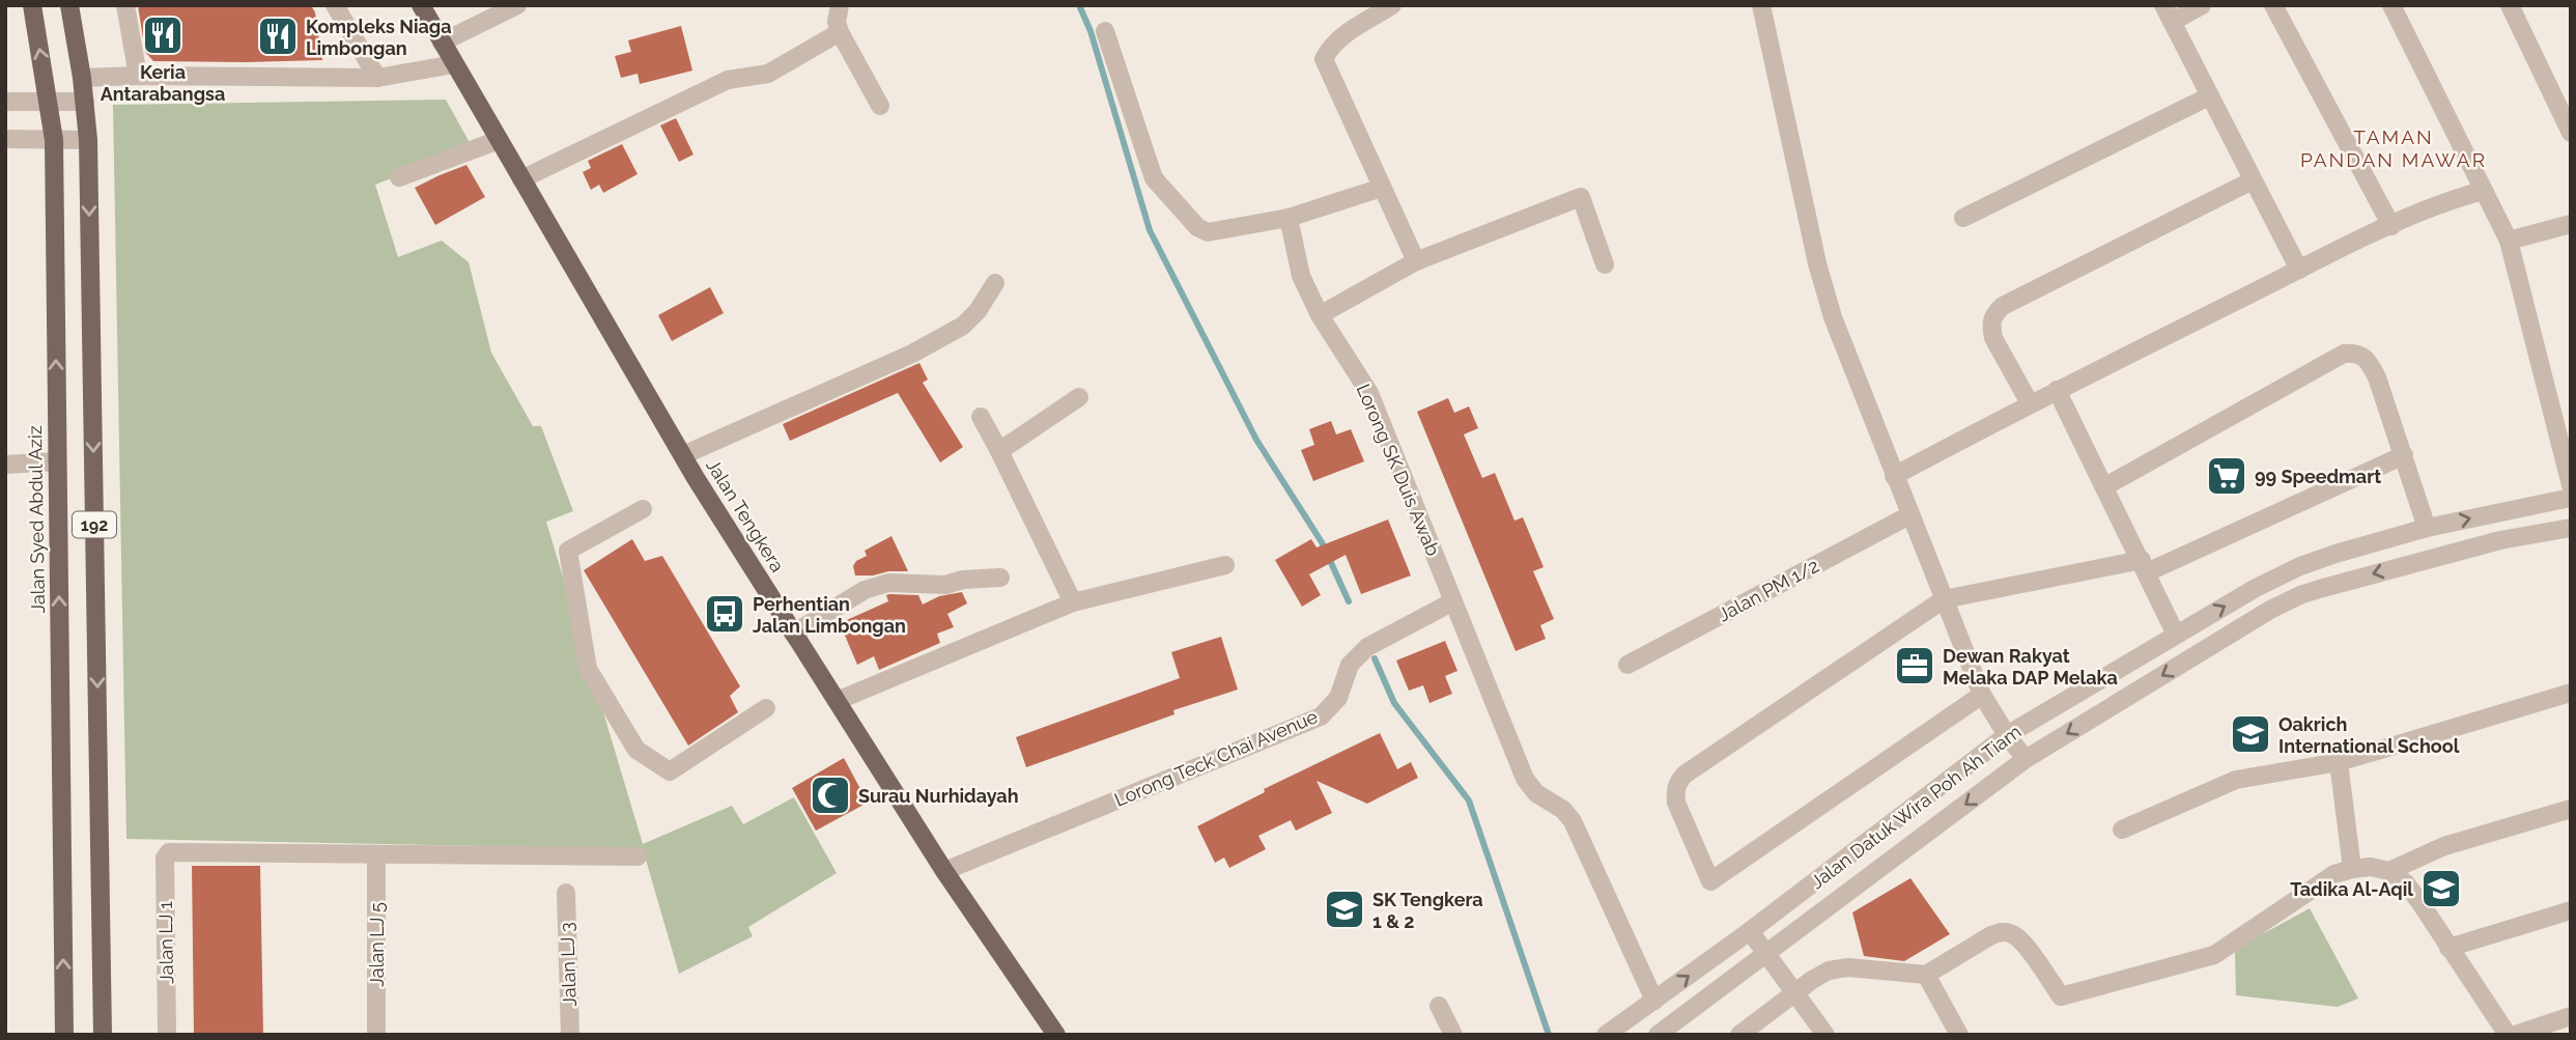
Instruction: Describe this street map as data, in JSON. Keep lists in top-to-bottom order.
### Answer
{
  "streets": {
    "main road": ["Jalan Tengkera", "Jalan Syed Abdul Aziz", "192"],
    "street": [
      "Lorong SK Duis Awab",
      "Jalan PM 1/2",
      "Lorong Teck Chai Avenue",
      "Jalan Datuk Wira Poh Ah Tiam",
      "Jalan LJ 1",
      "Jalan LJ 5",
      "Jalan LJ 3"
    ]
  },
  "crossings": [
    ["Lorong SK Duis Awab", "Lorong Teck Chai Avenue"],
    ["Lorong SK Duis Awab", "Jalan Datuk Wira Poh Ah Tiam"],
    ["Jalan Tengkera", "Lorong Teck Chai Avenue"],
    ["Jalan LJ 1", "Jalan LJ 5"]
  ],
  "districts": ["TAMAN PANDAN MAWAR"],
  "places": {
    "restaurant": ["Keria Antarabangsa", "Kompleks Niaga Limbongan"],
    "supermarket": ["99 Speedmart"],
    "bus stop": ["Perhentian Jalan Limbongan"],
    "office": ["Dewan Rakyat Melaka DAP Melaka"],
    "school or university": ["Oakrich International School", "Tadika Al-Aqil", "SK Tengkera 1 & 2"],
    "mosque": ["Surau Nurhidayah"]
  }
}
